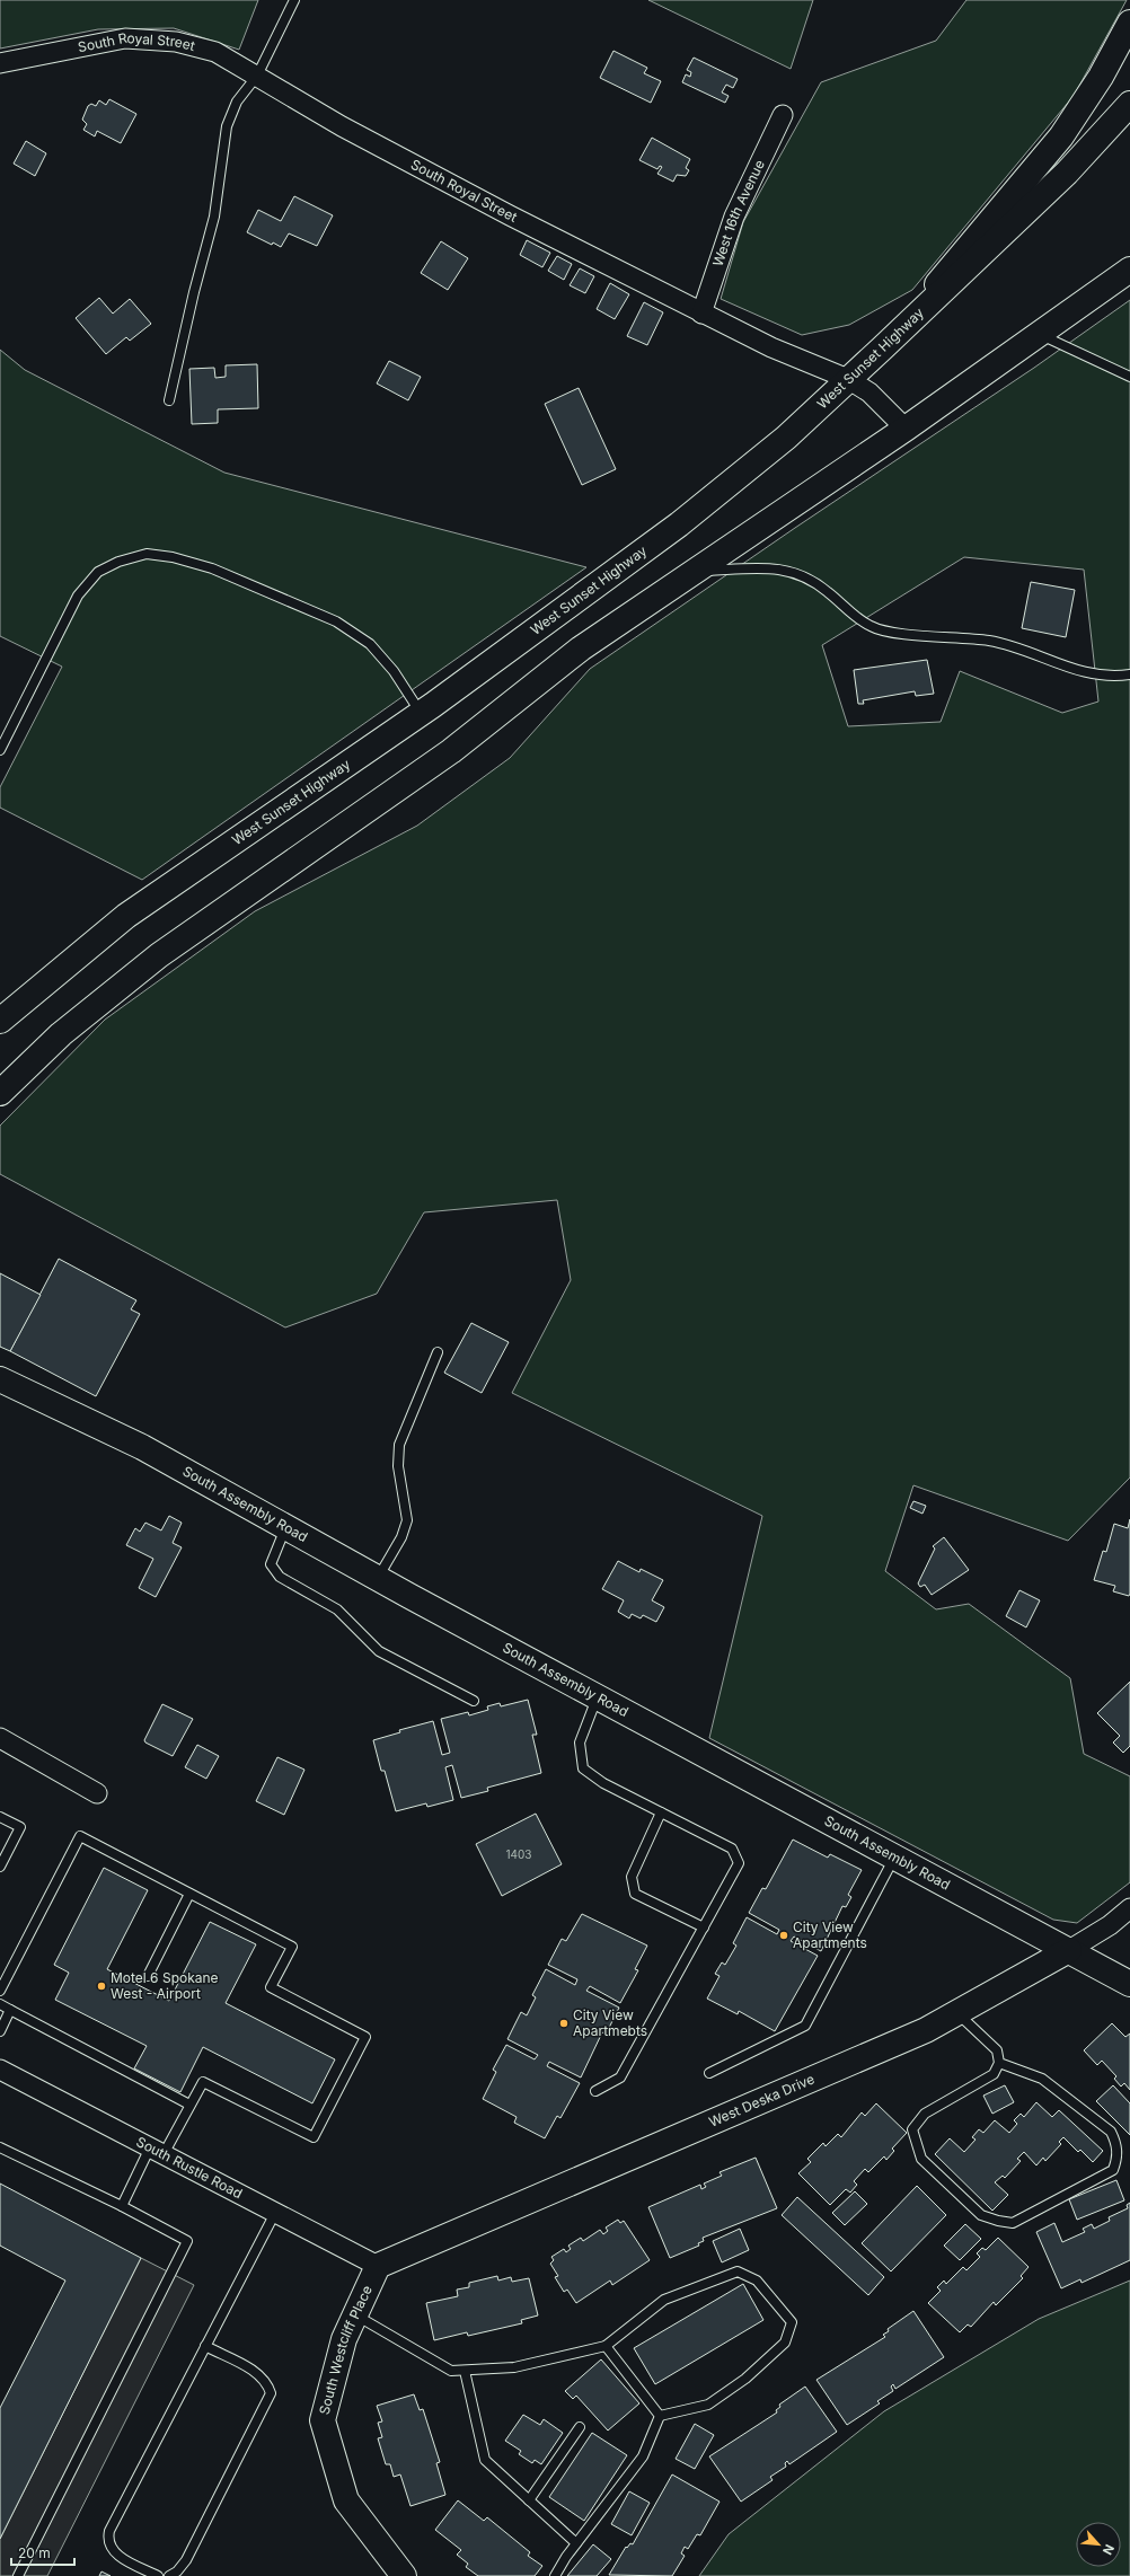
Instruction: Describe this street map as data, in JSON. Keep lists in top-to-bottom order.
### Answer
{
  "streets": {
    "main road": [
      "West Sunset Highway",
      "South Assembly Road",
      "West Deska Drive",
      "South Westcliff Place"
    ],
    "street": ["South Royal Street", "West 16th Avenue", "South Rustle Road"]
  },
  "crossings": [
    ["South Royal Street", "West 16th Avenue"],
    ["South Royal Street", "West Sunset Highway"],
    ["South Assembly Road", "West Deska Drive"],
    ["West Deska Drive", "South Rustle Road"],
    ["West Deska Drive", "South Westcliff Place"],
    ["South Rustle Road", "South Westcliff Place"]
  ],
  "places": ["City View Apartments", "Motel 6 Spokane West - Airport", "City View Apartmebts"],
  "house_numbers": ["1403"],
  "scale_bar": "20 m",
  "north": "bottom right"
}
